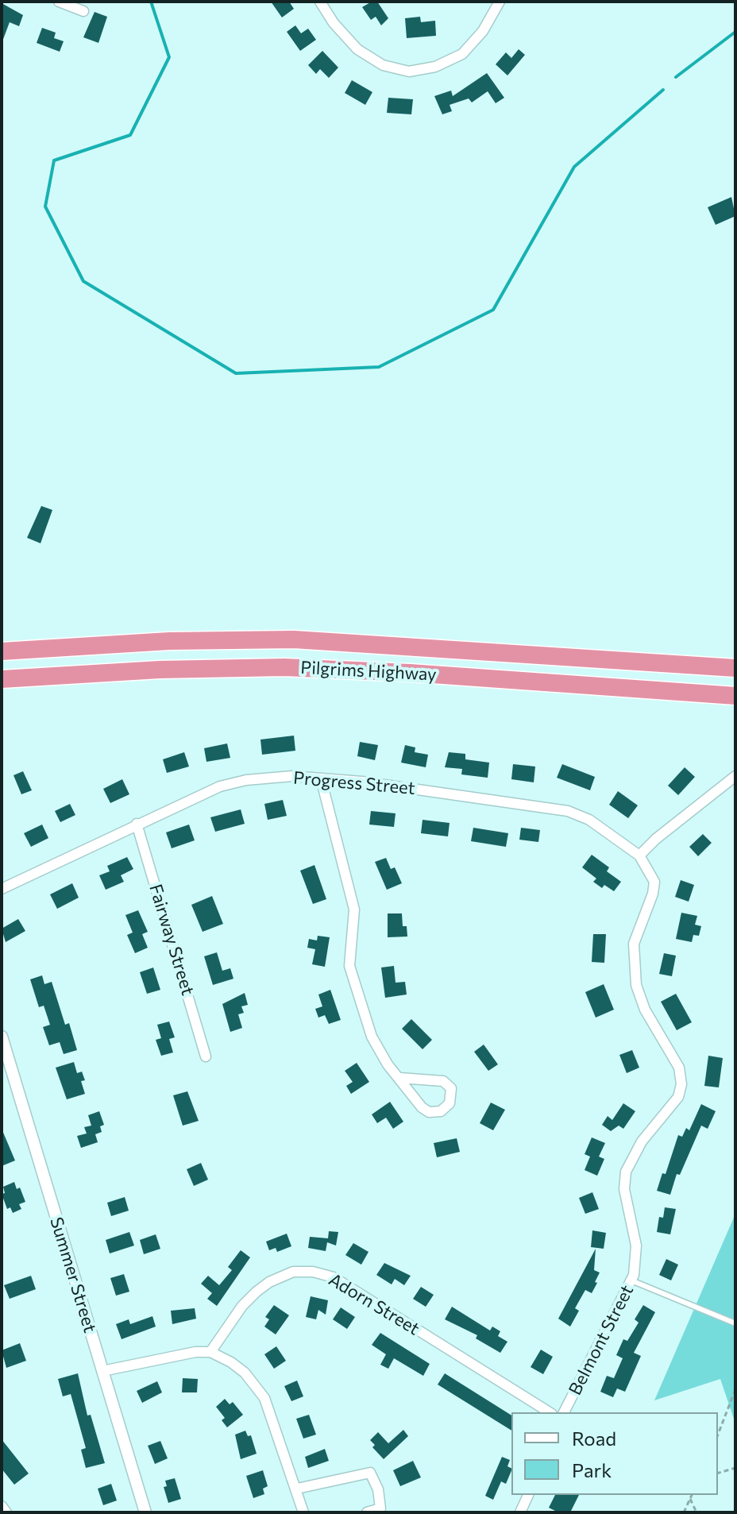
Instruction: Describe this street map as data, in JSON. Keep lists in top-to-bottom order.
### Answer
{
  "streets": {
    "highway": ["Pilgrims Highway"],
    "street": [
      "Progress Street",
      "Fairway Street",
      "Summer Street",
      "Adorn Street",
      "Belmont Street"
    ]
  },
  "crossings": [
    ["Progress Street", "Fairway Street"],
    ["Progress Street", "Belmont Street"]
  ],
  "legend": ["Road", "Park"]
}
